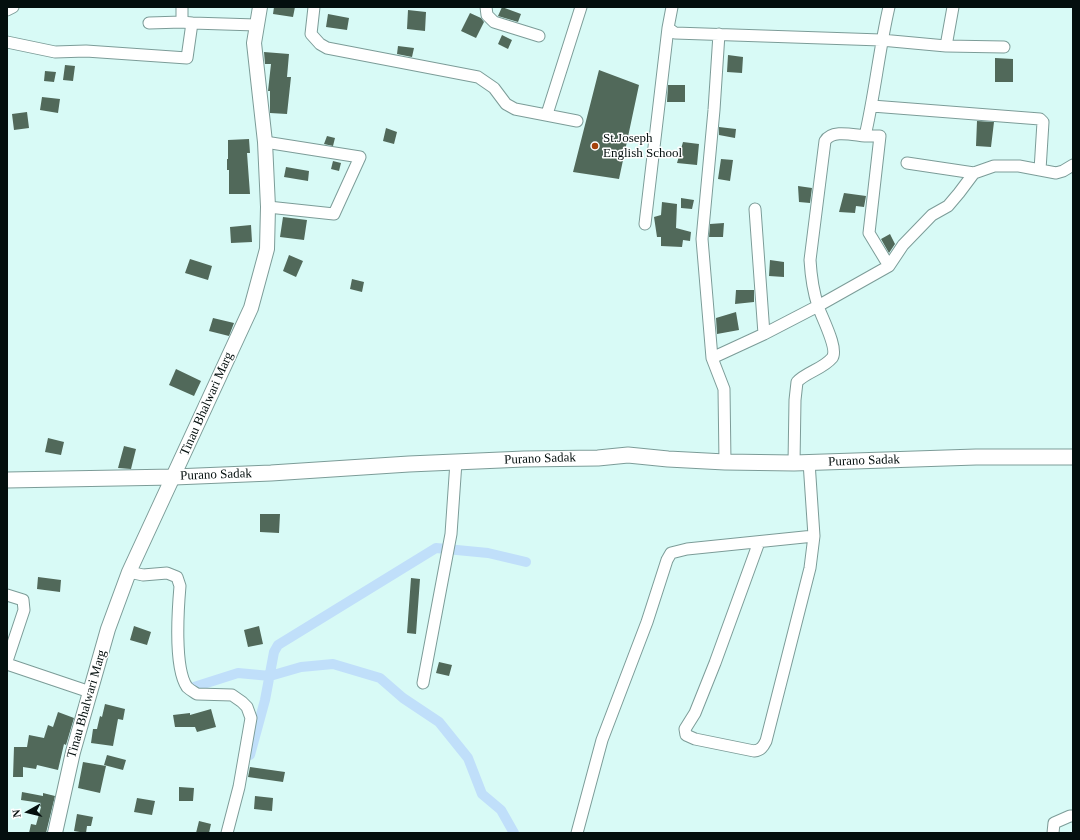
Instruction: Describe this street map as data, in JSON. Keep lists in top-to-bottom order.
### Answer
{
  "streets": {
    "main road": ["Purano Sadak"],
    "street": ["Tinau Bhalwari Marg"]
  },
  "crossings": [
    ["Tinau Bhalwari Marg", "Purano Sadak"]
  ],
  "places": ["St.Joseph English School"],
  "north": "left"
}
